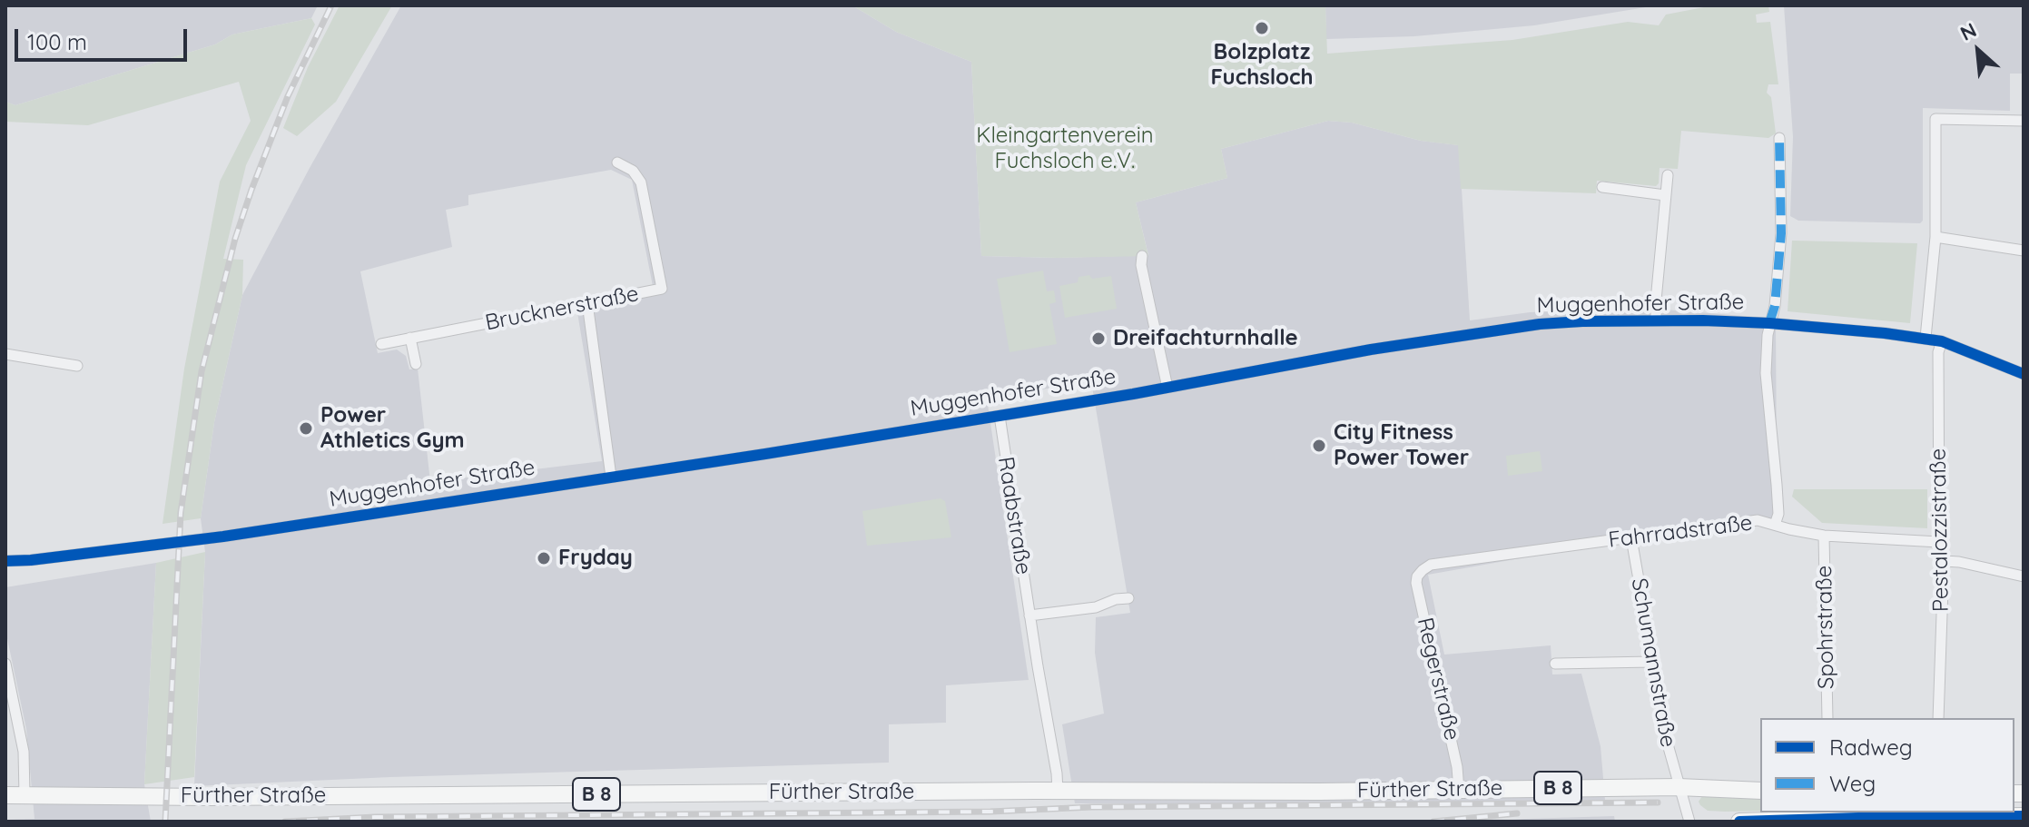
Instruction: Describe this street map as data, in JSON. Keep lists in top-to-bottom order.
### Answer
{
  "streets": {
    "main road": ["B 8", "Fürther Straße"],
    "street": [
      "Muggenhofer Straße",
      "Brucknerstraße",
      "Raabstraße",
      "Pestalozzistraße",
      "Fahrradstraße",
      "Spohrstraße",
      "Schumannstraße",
      "Regerstraße"
    ]
  },
  "crossings": [
    ["Muggenhofer Straße", "Raabstraße"],
    ["Muggenhofer Straße", "Pestalozzistraße"],
    ["Raabstraße", "Fürther Straße"],
    ["Pestalozzistraße", "Fahrradstraße"],
    ["Fahrradstraße", "Spohrstraße"],
    ["Fahrradstraße", "Schumannstraße"],
    ["Fahrradstraße", "Regerstraße"],
    ["Schumannstraße", "Fürther Straße"],
    ["Regerstraße", "Fürther Straße"]
  ],
  "parks": ["Kleingartenverein Fuchsloch e.V."],
  "places": [
    "Bolzplatz Fuchsloch",
    "Dreifachturnhalle",
    "Power Athletics Gym",
    "City Fitness Power Tower",
    "Fryday"
  ],
  "legend": ["Radweg", "Weg"],
  "scale_bar": "100 m",
  "north": "top left"
}
